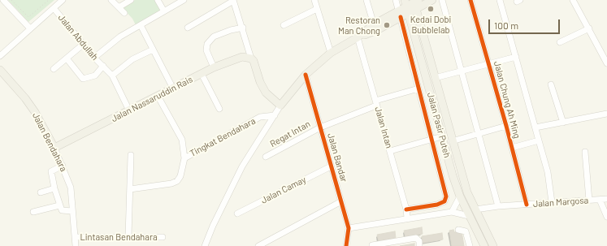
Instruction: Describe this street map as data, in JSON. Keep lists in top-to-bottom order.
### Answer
{
  "streets": {
    "main road": ["Jalan Nassaruddin Rais", "Jalan Pasir Puteh", "Jalan Bendahara"],
    "street": [
      "Jalan Abdullah",
      "Jalan Chung Ah Ming",
      "Jalan Intan",
      "Regat Intan",
      "Tingkat Bendahara",
      "Jalan Bandar",
      "Jalan Camay",
      "Jalan Margosa",
      "Lintasan Bendahara"
    ]
  },
  "crossings": [
    ["Jalan Abdullah", "Jalan Nassaruddin Rais"],
    ["Jalan Nassaruddin Rais", "Jalan Bendahara"],
    ["Jalan Chung Ah Ming", "Jalan Margosa"],
    ["Jalan Pasir Puteh", "Jalan Margosa"],
    ["Jalan Intan", "Regat Intan"],
    ["Regat Intan", "Jalan Bandar"],
    ["Jalan Bendahara", "Lintasan Bendahara"],
    ["Jalan Bandar", "Jalan Camay"]
  ],
  "places": ["Kedai Dobi Bubblelab", "Restoran Man Chong"],
  "scale_bar": "100 m"
}
